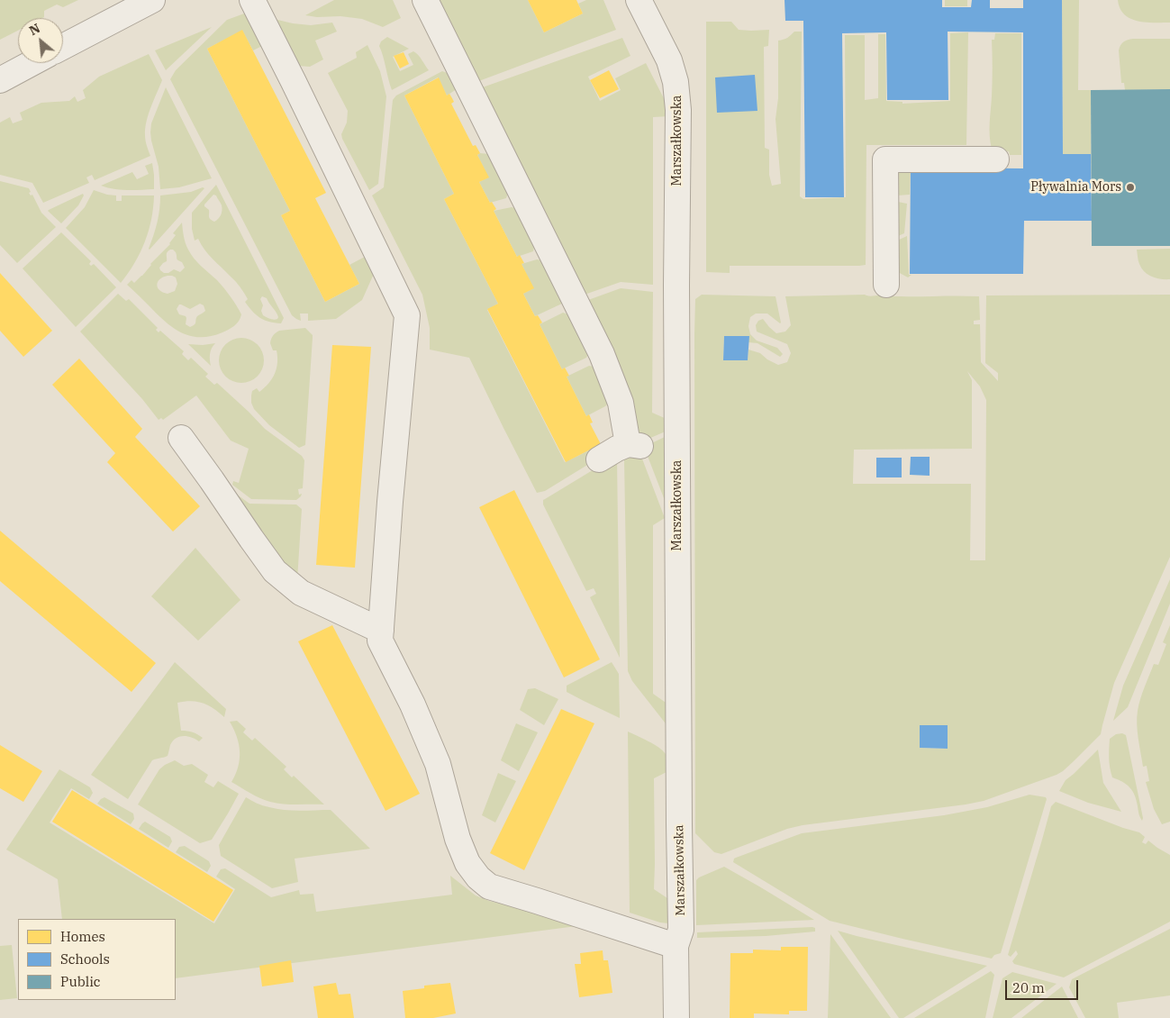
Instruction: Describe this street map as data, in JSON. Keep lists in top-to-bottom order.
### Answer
{
  "streets": {
    "street": ["Marszałkowska"]
  },
  "places": ["Pływalnia Mors"],
  "legend": ["Homes", "Schools", "Public"],
  "scale_bar": "20 m",
  "north": "top left"
}
